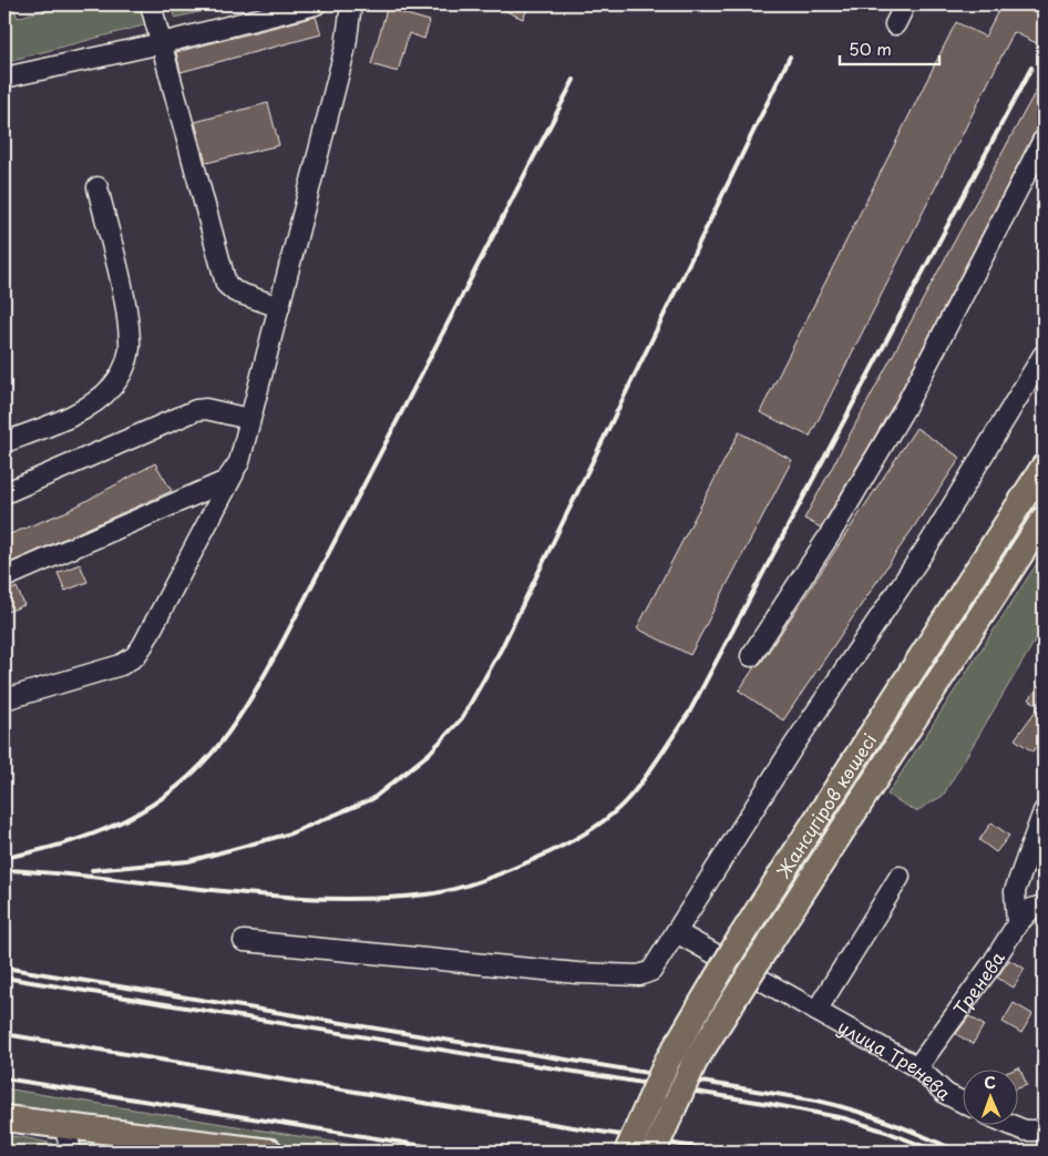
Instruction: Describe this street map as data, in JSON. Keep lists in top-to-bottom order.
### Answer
{
  "streets": {
    "main road": ["Жансүгіров көшесі"],
    "street": ["Тренева", "улица Тренева"]
  },
  "crossings": [
    ["Тренева", "улица Тренева"]
  ],
  "scale_bar": "50 m",
  "north": "top"
}
